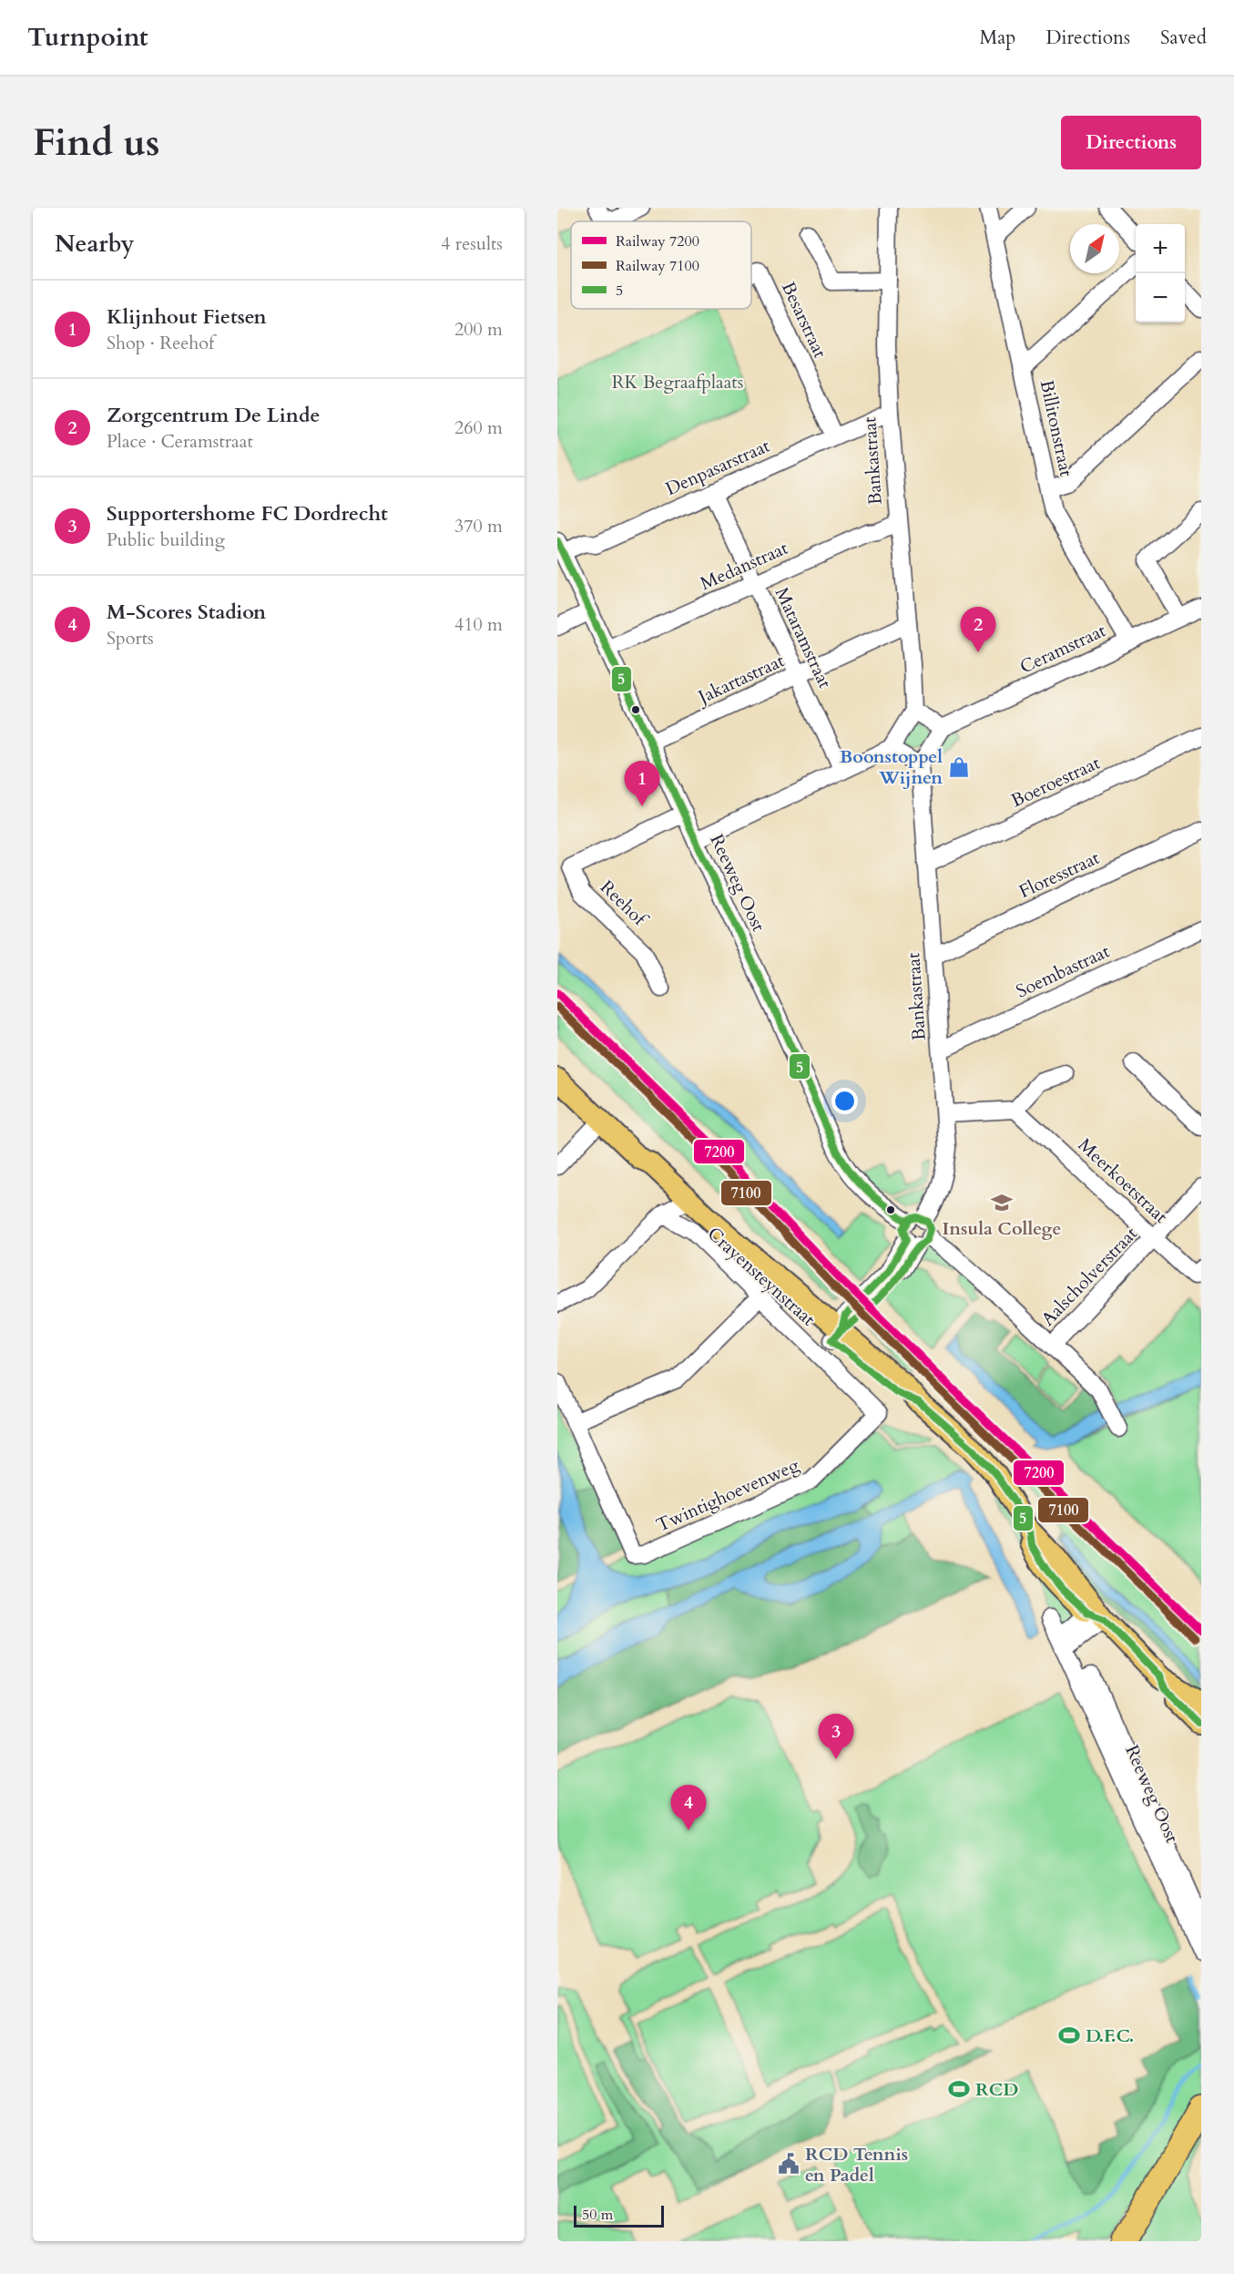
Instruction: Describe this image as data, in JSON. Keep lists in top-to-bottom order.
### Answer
{
  "streets": {
    "main road": ["Crayensteynstraat"],
    "street": [
      "Besarstraat",
      "Billitonstraat",
      "Bankastraat",
      "Denpasarstraat",
      "Medanstraat",
      "Mataramstraat",
      "Ceramstraat",
      "Jakartastraat",
      "Boeroestraat",
      "Floresstraat",
      "Reeweg Oost",
      "Reehof",
      "Soembastraat",
      "Meerkoetstraat",
      "Aalscholverstraat",
      "Twintighoevenweg"
    ]
  },
  "crossings": [
    ["Besarstraat", "Denpasarstraat"],
    ["Billitonstraat", "Ceramstraat"],
    ["Bankastraat", "Denpasarstraat"],
    ["Bankastraat", "Medanstraat"],
    ["Bankastraat", "Jakartastraat"],
    ["Bankastraat", "Boeroestraat"],
    ["Bankastraat", "Floresstraat"],
    ["Bankastraat", "Soembastraat"],
    ["Denpasarstraat", "Mataramstraat"],
    ["Denpasarstraat", "Reeweg Oost"],
    ["Medanstraat", "Mataramstraat"],
    ["Medanstraat", "Reeweg Oost"],
    ["Mataramstraat", "Jakartastraat"],
    ["Jakartastraat", "Reeweg Oost"],
    ["Reeweg Oost", "Reehof"],
    ["Meerkoetstraat", "Aalscholverstraat"],
    ["Crayensteynstraat", "Twintighoevenweg"]
  ],
  "parks": ["RK Begraafplaats"],
  "places": {
    "shop": ["Boonstoppel Wijnen"],
    "school or university": ["Insula College"],
    "sports": ["D.F.C.", "RCD"],
    "public building": ["RCD Tennis en Padel"]
  },
  "lines": ["transit line 5", "rail line 7200", "rail line 7100"],
  "legend": ["Railway 7200", "Railway 7100", "5"],
  "scale_bar": "50 m",
  "north": "top right",
  "page": {
    "header": "Turnpoint",
    "nav": ["Map", "Directions", "Saved"],
    "buttons": "Directions",
    "title": "Find us",
    "heading": ["Nearby", "4 results"],
    "map_buttons": ["+", "−"],
    "list": [
      {
        "mark": "1",
        "name": "Klijnhout Fietsen",
        "note": "Shop · Reehof",
        "value": "200 m"
      },
      {
        "mark": "2",
        "name": "Zorgcentrum De Linde",
        "note": "Place · Ceramstraat",
        "value": "260 m"
      },
      {
        "mark": "3",
        "name": "Supportershome FC Dordrecht",
        "note": "Public building",
        "value": "370 m"
      },
      {
        "mark": "4",
        "name": "M-Scores Stadion",
        "note": "Sports",
        "value": "410 m"
      }
    ],
    "pins": [
      "2",
      "1",
      "3",
      "4"
    ],
    "scale": "50 m"
  }
}
